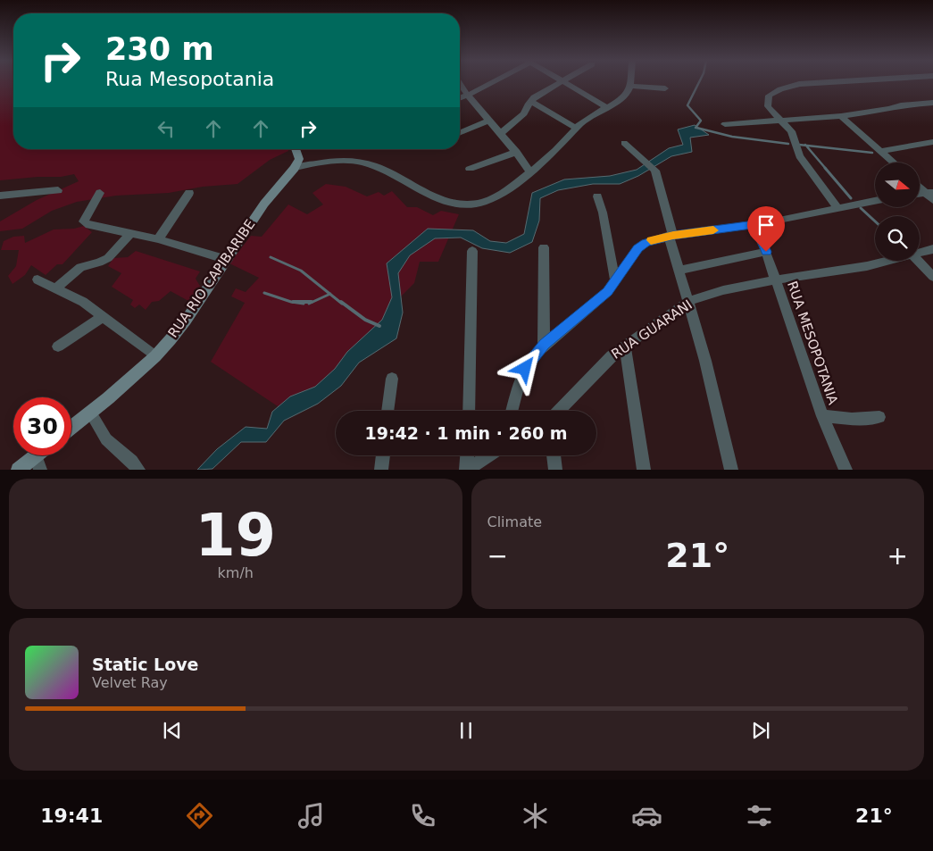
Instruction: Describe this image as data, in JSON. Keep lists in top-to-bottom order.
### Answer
{
  "streets": {
    "street": ["RUA RIO CAPIBARIBE", "RUA GUARANI", "RUA MESOPOTANIA"]
  },
  "crossings": [
    ["RUA GUARANI", "RUA MESOPOTANIA"]
  ],
  "north": "right",
  "page": {
    "turn": ["230 m", "Rua Mesopotania"],
    "limit": "30",
    "trip": "19:42 · 1 min · 260 m",
    "tile": [
      ["19", "km/h"],
      "Climate"
    ],
    "heat": ["−", "21°", "+"],
    "song": ["Static Love", "Velvet Ray"],
    "tabs": ["19:41", "21°"]
  }
}
